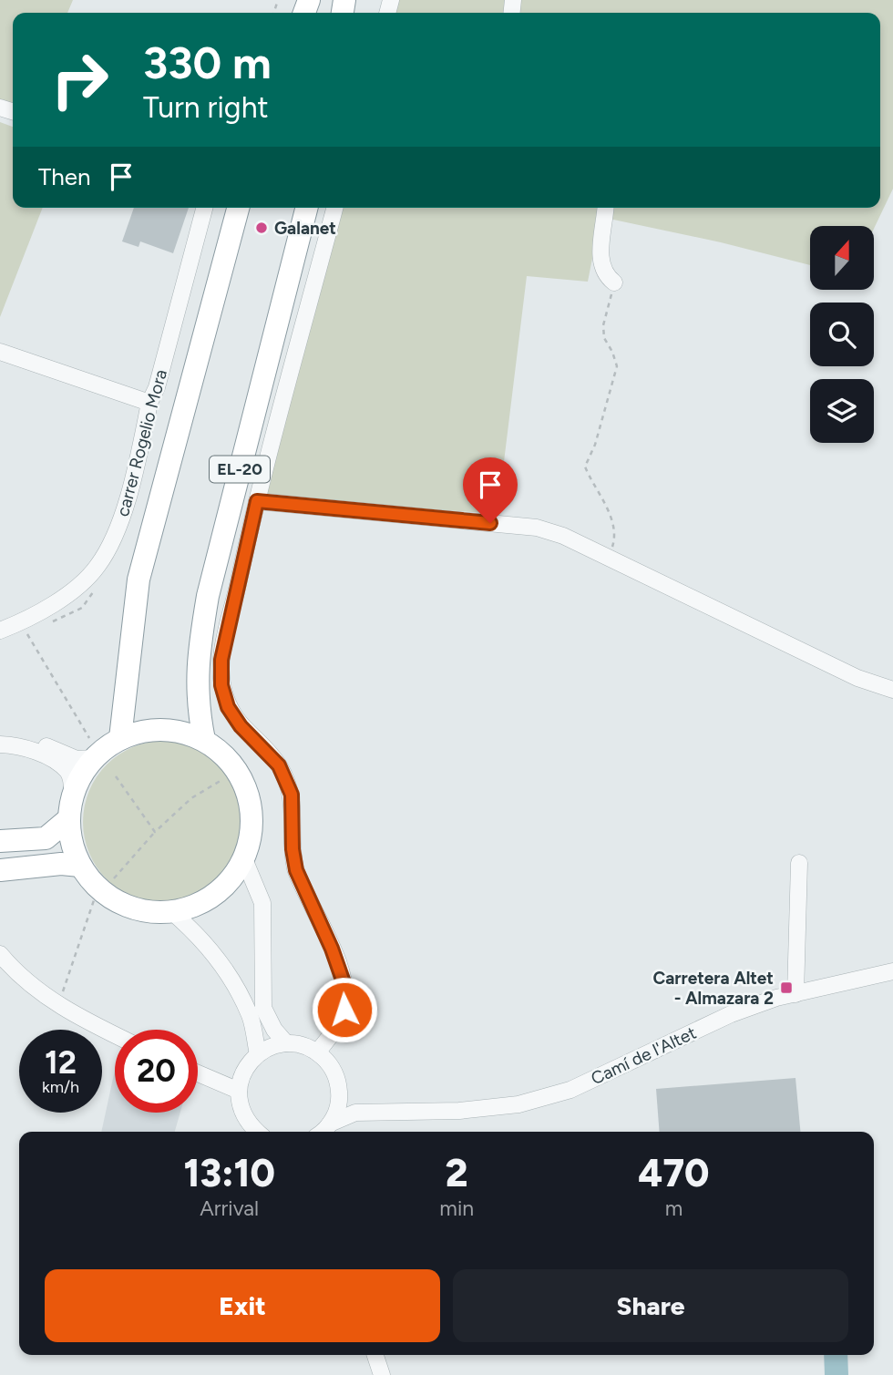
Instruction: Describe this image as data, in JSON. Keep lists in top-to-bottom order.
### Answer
{
  "streets": {
    "highway": ["EL-20"],
    "street": ["carrer Rogelio Mora", "Camí de l'Altet"]
  },
  "places": {
    "other": ["Galanet"],
    "transit": ["Carretera Altet - Almazara 2"]
  },
  "north": "top",
  "page": {
    "turn": ["330 m", "Turn right"],
    "then": "Then",
    "speed": "12 km/h",
    "limit": "20",
    "eta": [
      "13:10",
      "Arrival",
      "2",
      "min",
      "470",
      "m"
    ],
    "buttons": ["Exit", "Share"]
  }
}
